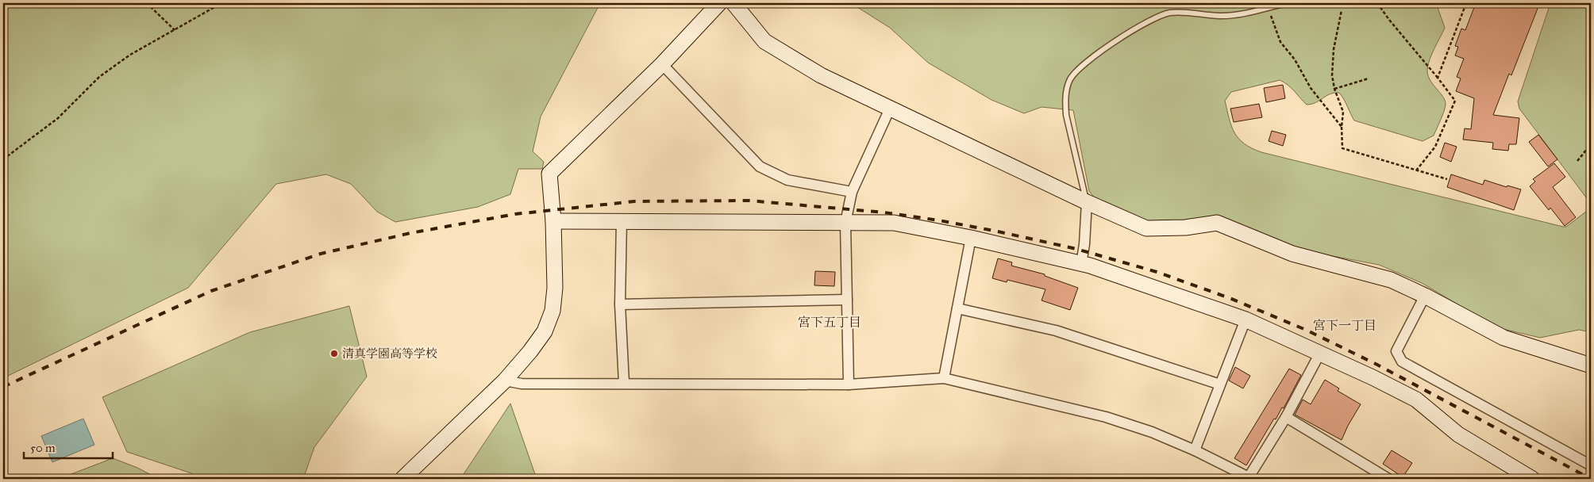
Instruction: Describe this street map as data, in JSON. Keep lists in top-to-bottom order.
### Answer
{
  "districts": ["宮下五丁目", "宮下一丁目"],
  "places": ["清真学園高等学校"],
  "scale_bar": "50 m"
}
